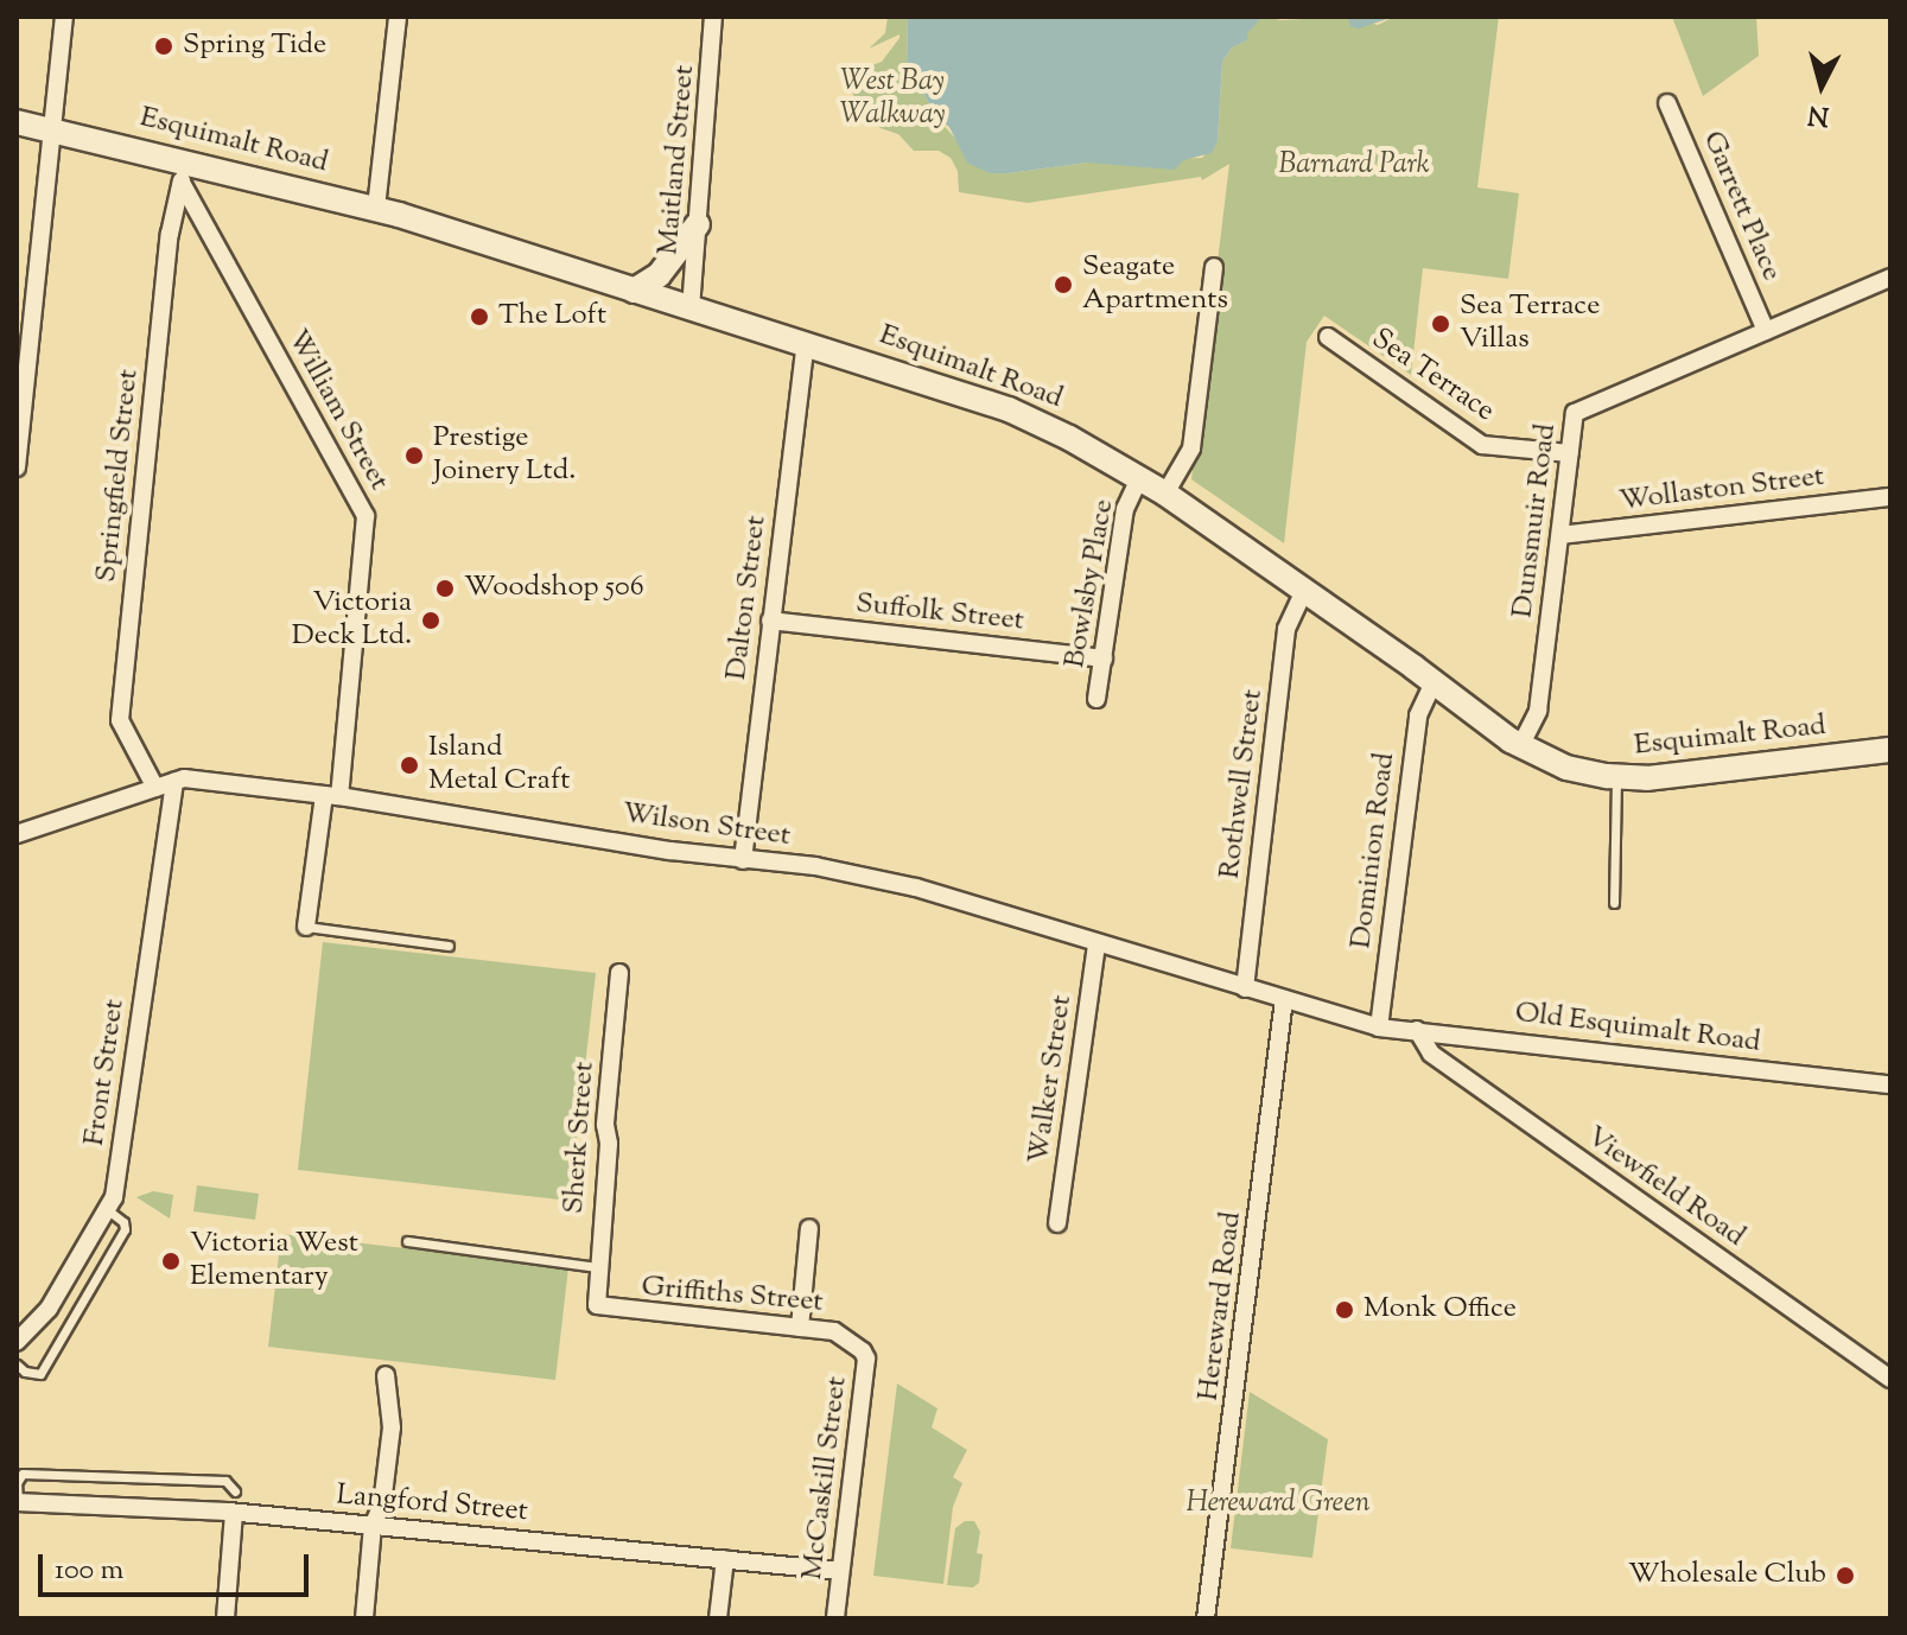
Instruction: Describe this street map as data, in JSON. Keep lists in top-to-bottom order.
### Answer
{
  "streets": {
    "main road": ["Esquimalt Road"],
    "street": [
      "Maitland Street",
      "Garrett Place",
      "Sea Terrace",
      "William Street",
      "Springfield Street",
      "Wollaston Street",
      "Dunsmuir Road",
      "Bowlsby Place",
      "Dalton Street",
      "Suffolk Street",
      "Rothwell Street",
      "Wilson Street",
      "Dominion Road",
      "Old Esquimalt Road",
      "Front Street",
      "Walker Street",
      "Sherk Street",
      "Viewfield Road",
      "Griffiths Street",
      "Hereward Road",
      "McCaskill Street",
      "Langford Street"
    ]
  },
  "crossings": [
    ["Esquimalt Road", "Maitland Street"],
    ["Esquimalt Road", "William Street"],
    ["Esquimalt Road", "Springfield Street"],
    ["Esquimalt Road", "Dunsmuir Road"],
    ["Esquimalt Road", "Bowlsby Place"],
    ["Esquimalt Road", "Dalton Street"],
    ["Esquimalt Road", "Rothwell Street"],
    ["Esquimalt Road", "Dominion Road"],
    ["Garrett Place", "Dunsmuir Road"],
    ["Sea Terrace", "Dunsmuir Road"],
    ["William Street", "Springfield Street"],
    ["William Street", "Wilson Street"],
    ["Springfield Street", "Wilson Street"],
    ["Wollaston Street", "Dunsmuir Road"],
    ["Bowlsby Place", "Suffolk Street"],
    ["Dalton Street", "Suffolk Street"],
    ["Dalton Street", "Wilson Street"],
    ["Rothwell Street", "Wilson Street"],
    ["Wilson Street", "Dominion Road"],
    ["Wilson Street", "Old Esquimalt Road"],
    ["Wilson Street", "Front Street"],
    ["Wilson Street", "Walker Street"],
    ["Wilson Street", "Hereward Road"],
    ["Dominion Road", "Old Esquimalt Road"],
    ["Old Esquimalt Road", "Viewfield Road"],
    ["Sherk Street", "Griffiths Street"],
    ["Griffiths Street", "McCaskill Street"],
    ["McCaskill Street", "Langford Street"]
  ],
  "parks": ["West Bay Walkway", "Barnard Park", "Hereward Green"],
  "places": [
    "Spring Tide",
    "Seagate Apartments",
    "The Loft",
    "Sea Terrace Villas",
    "Prestige Joinery Ltd.",
    "Woodshop 506",
    "Victoria Deck Ltd.",
    "Island Metal Craft",
    "Victoria West Elementary",
    "Monk Office",
    "Wholesale Club"
  ],
  "scale_bar": "100 m",
  "north": "bottom"
}
